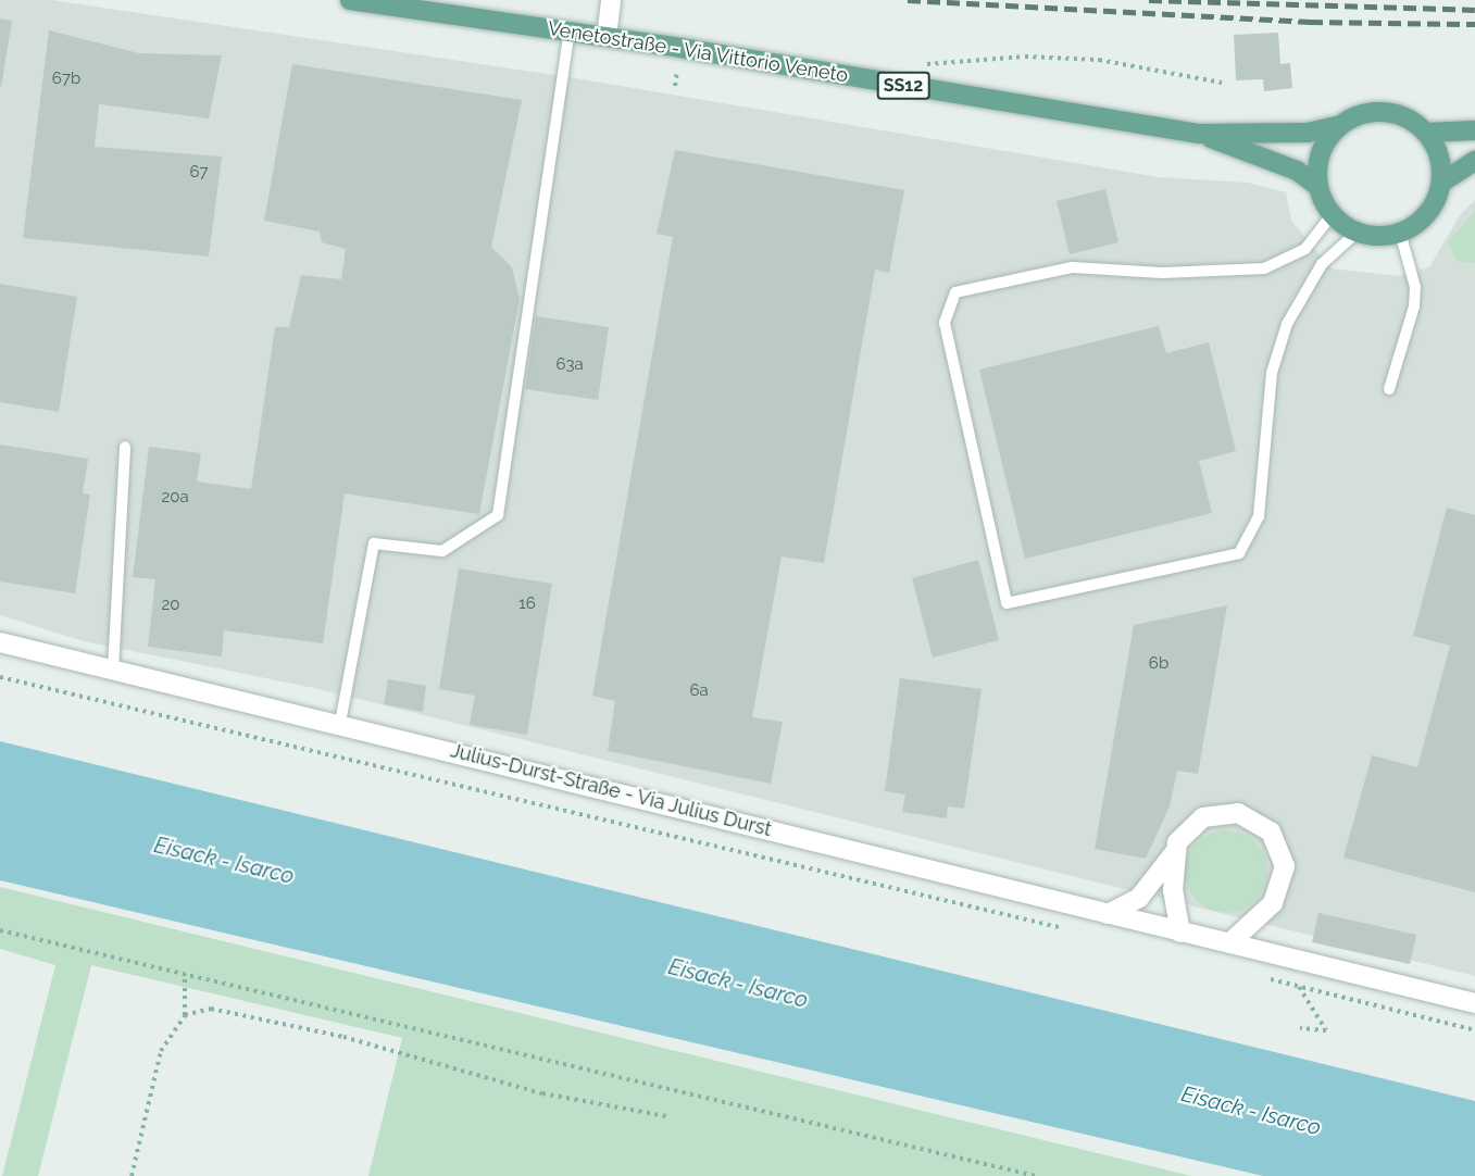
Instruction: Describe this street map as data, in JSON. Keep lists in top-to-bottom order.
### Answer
{
  "streets": {
    "main road": ["Venetostraße - Via Vittorio Veneto", "SS12"],
    "street": ["Julius-Durst-Straße - Via Julius Durst"]
  },
  "water": ["Eisack - Isarco"],
  "house_numbers": [
    "67b",
    "67",
    "63a",
    "20a",
    "16",
    "20",
    "6b",
    "6a"
  ]
}
